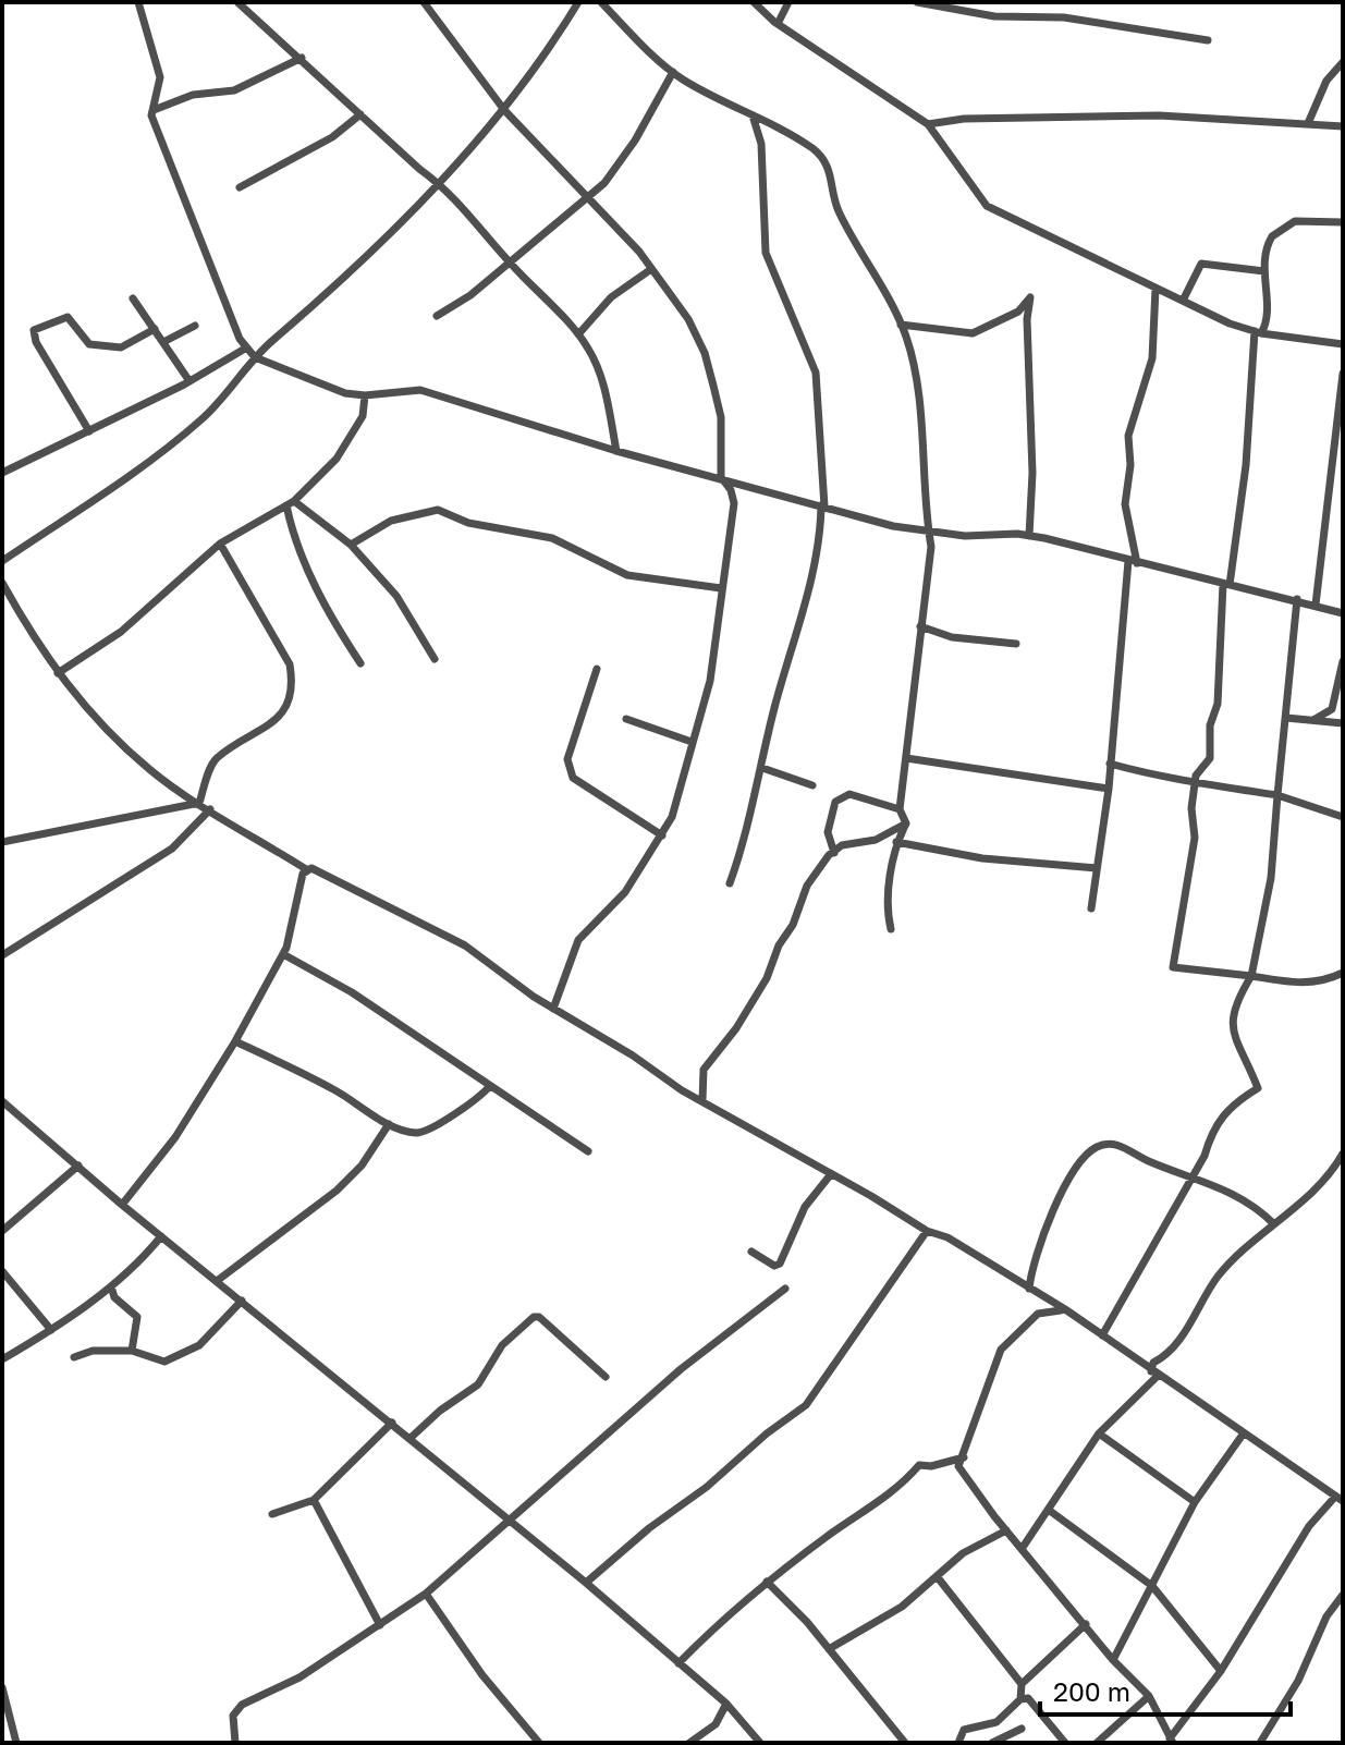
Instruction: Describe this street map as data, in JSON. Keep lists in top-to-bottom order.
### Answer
{
  "scale_bar": "200 m"
}
